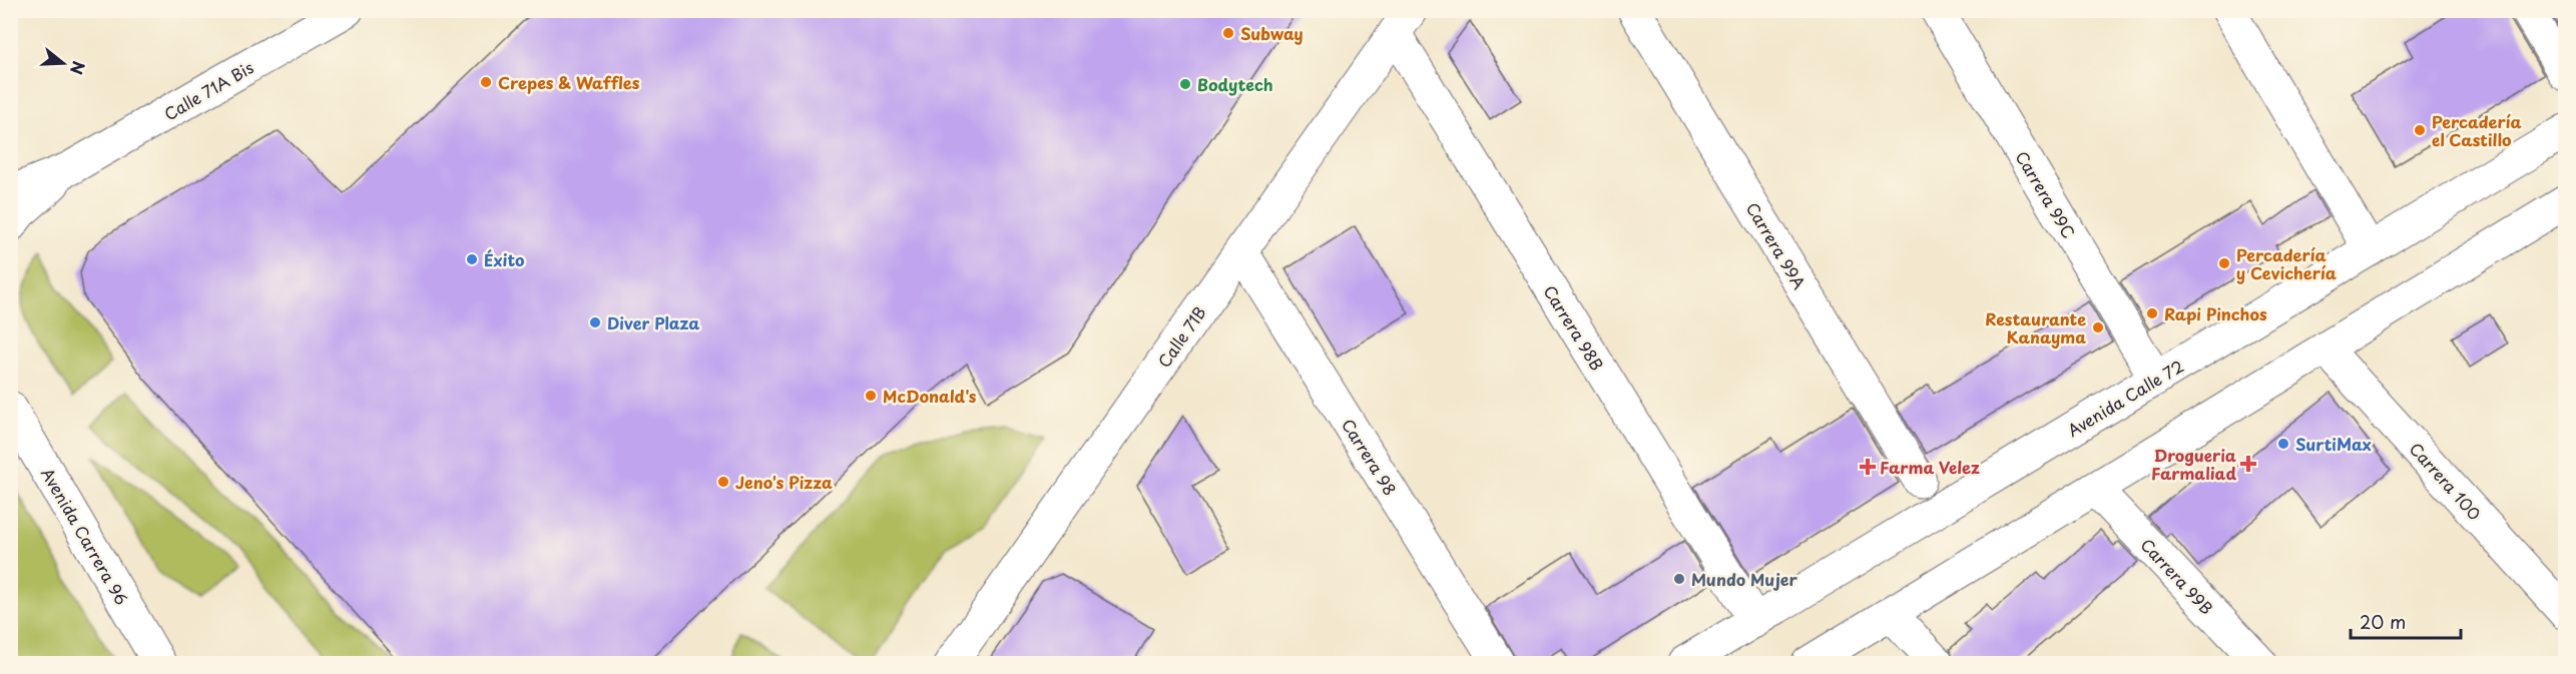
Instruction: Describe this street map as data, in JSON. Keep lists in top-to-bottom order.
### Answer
{
  "streets": {
    "street": [
      "Calle 71A Bis",
      "Carrera 99C",
      "Carrera 99A",
      "Carrera 98B",
      "Calle 71B",
      "Avenida Calle 72",
      "Carrera 98",
      "Carrera 100",
      "Avenida Carrera 96",
      "Carrera 99B"
    ]
  },
  "crossings": [
    ["Carrera 99C", "Avenida Calle 72"],
    ["Carrera 98B", "Calle 71B"],
    ["Carrera 98B", "Avenida Calle 72"],
    ["Calle 71B", "Carrera 98"]
  ],
  "places": {
    "other": [
      "Subway",
      "Crepes & Waffles",
      "Bodytech",
      "Percadería el Castillo",
      "Éxito",
      "Percadería y Cevichería",
      "Rapi Pinchos",
      "Diver Plaza",
      "Restaurante Kanayma",
      "McDonald's",
      "SurtiMax",
      "Jeno's Pizza",
      "Mundo Mujer"
    ],
    "health": ["Drogueria Farmaliad", "Farma Velez"]
  },
  "scale_bar": "20 m",
  "north": "right"
}
